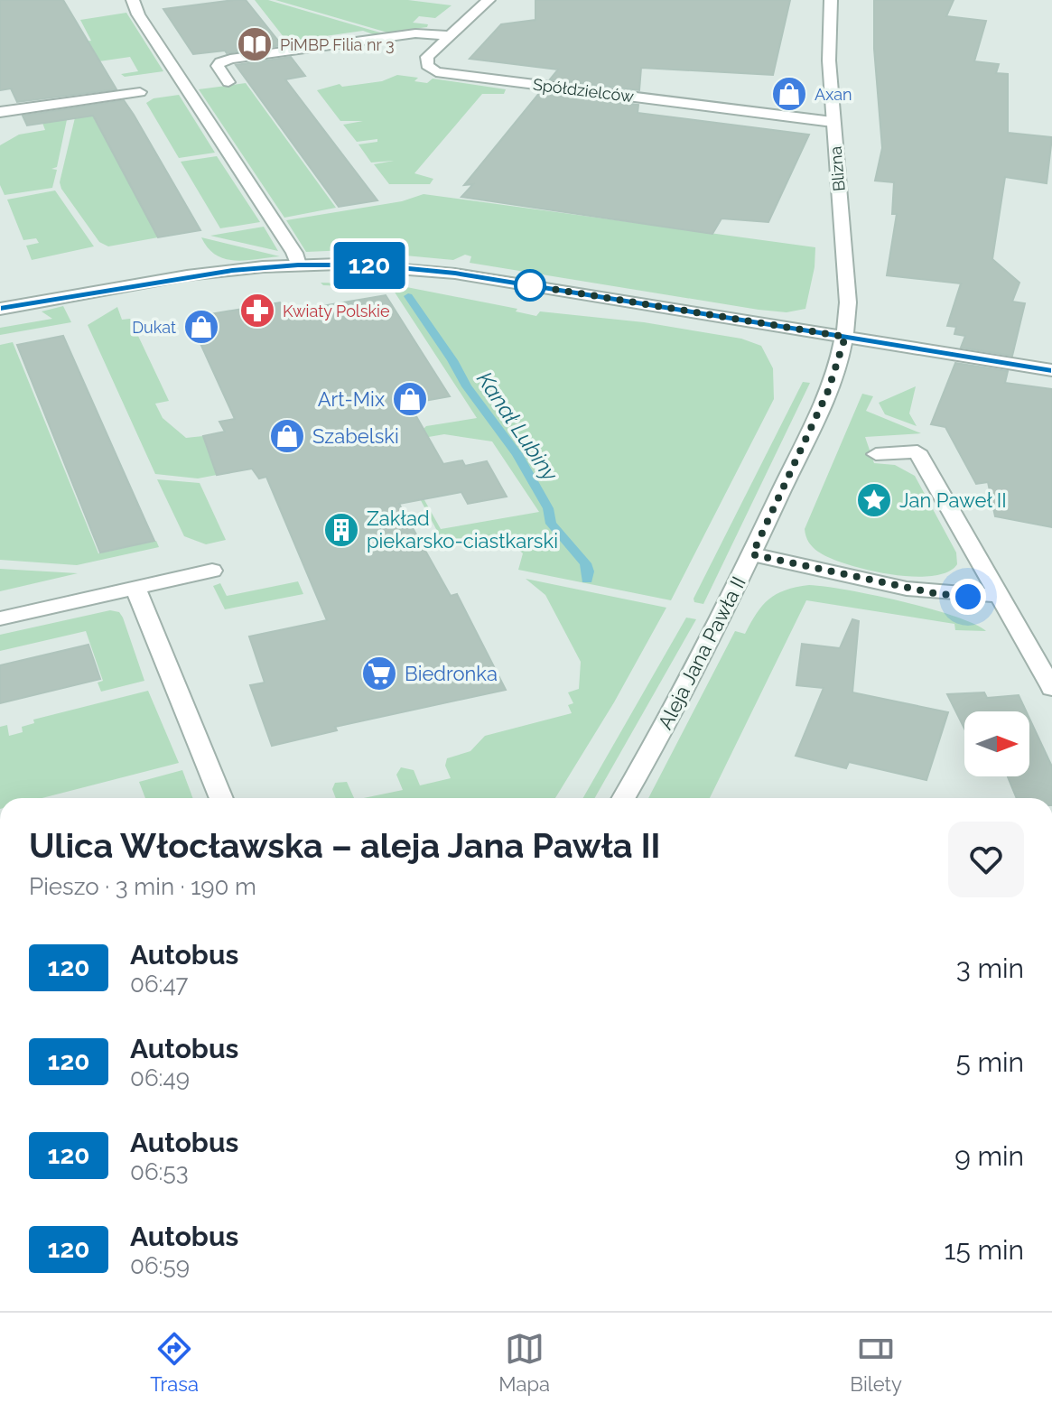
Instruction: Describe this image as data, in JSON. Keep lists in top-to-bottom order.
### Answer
{
  "streets": {
    "street": ["Spółdzielców", "Blizna", "Aleja Jana Pawła II"]
  },
  "crossings": [
    ["Spółdzielców", "Blizna"],
    ["Blizna", "Aleja Jana Pawła II"]
  ],
  "water": ["Kanał Lubiny"],
  "places": {
    "library": ["PiMBP Filia nr 3"],
    "shop": [
      "Axan",
      "Dukat",
      "Art-Mix",
      "Szabelski"
    ],
    "pharmacy": ["Kwiaty Polskie"],
    "place": ["Jan Paweł II"],
    "building": ["Zakład piekarsko-ciastkarski"],
    "supermarket": ["Biedronka"]
  },
  "lines": ["bus line 120"],
  "north": "right",
  "page": {
    "on_map": "120",
    "heading": ["Ulica Włocławska – aleja Jana Pawła II", "Pieszo · 3 min · 190 m"],
    "list": [
      {
        "mark": "120",
        "name": "Autobus",
        "note": "06:47",
        "value": "3 min"
      },
      {
        "mark": "120",
        "name": "Autobus",
        "note": "06:49",
        "value": "5 min"
      },
      {
        "mark": "120",
        "name": "Autobus",
        "note": "06:53",
        "value": "9 min"
      },
      {
        "mark": "120",
        "name": "Autobus",
        "note": "06:59",
        "value": "15 min"
      }
    ],
    "tabs": ["Trasa", "Mapa", "Bilety"]
  }
}
